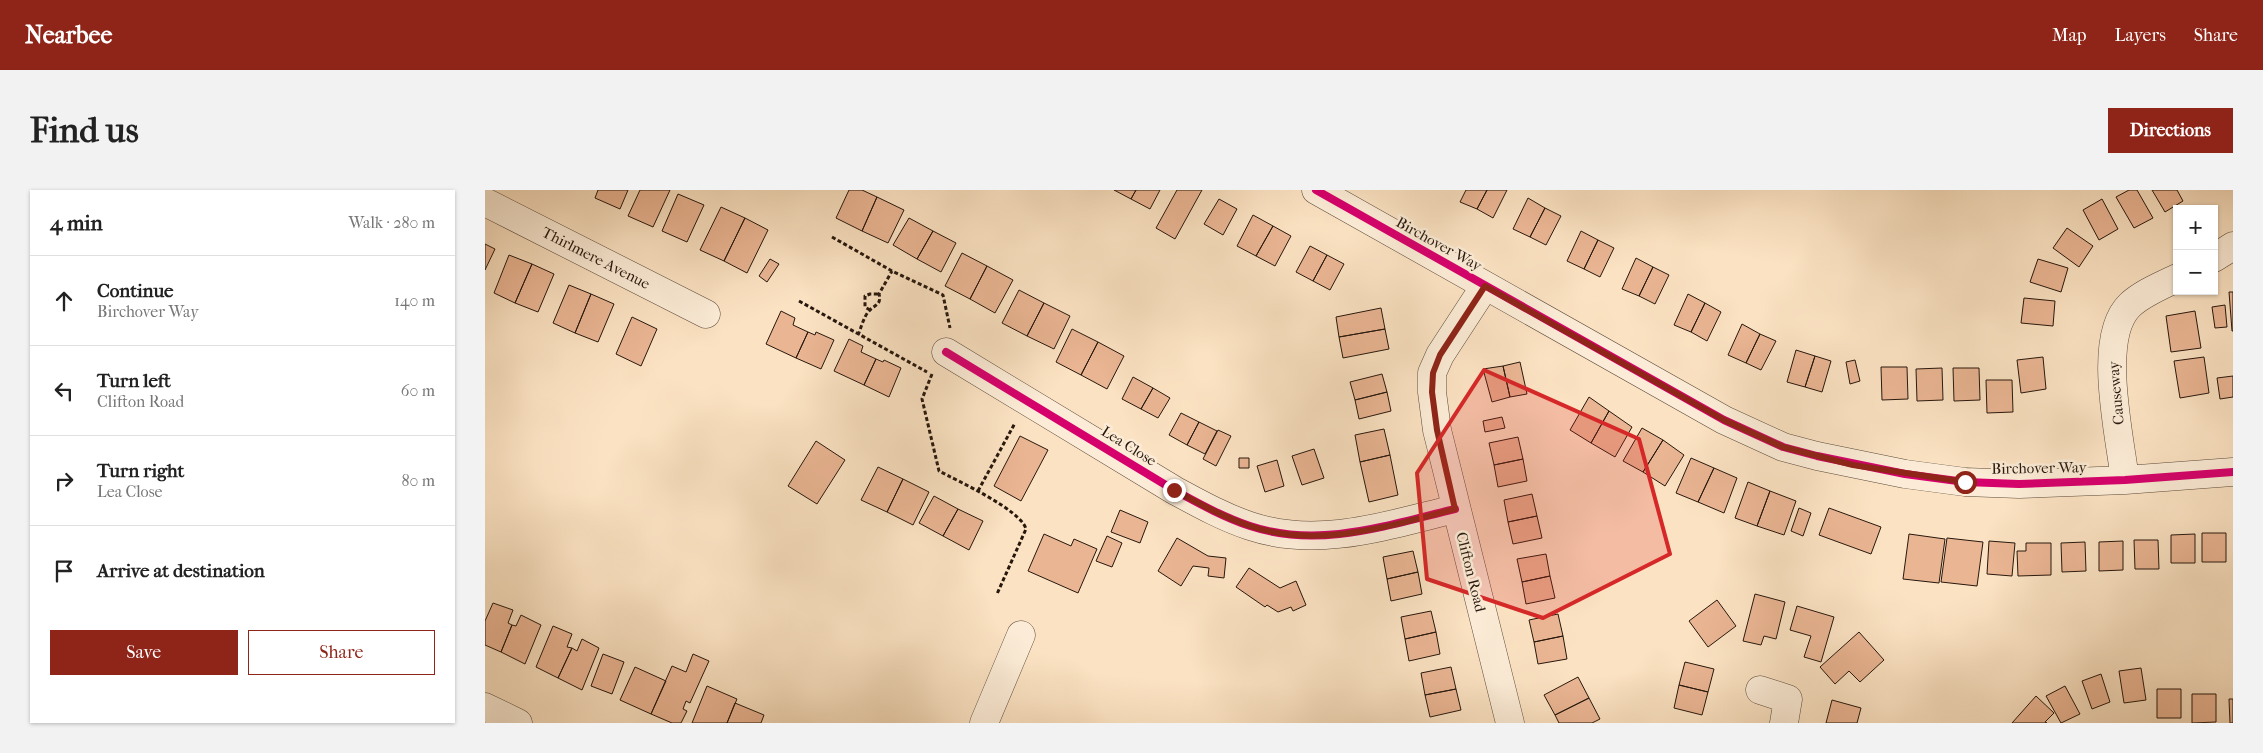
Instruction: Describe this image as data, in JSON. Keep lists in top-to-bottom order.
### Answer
{
  "streets": {
    "street": [
      "Birchover Way",
      "Thirlmere Avenue",
      "Causeway",
      "Lea Close",
      "Clifton Road"
    ]
  },
  "crossings": [
    ["Birchover Way", "Causeway"],
    ["Birchover Way", "Clifton Road"],
    ["Lea Close", "Clifton Road"]
  ],
  "page": {
    "header": "Nearbee",
    "nav": ["Map", "Layers", "Share"],
    "buttons": [
      "Directions",
      ["Save", "Share"]
    ],
    "title": "Find us",
    "heading": ["4 min", "Walk · 280 m"],
    "map_buttons": ["+", "−"],
    "list": [
      ["Continue", "Birchover Way", "140 m"],
      ["Turn left", "Clifton Road", "60 m"],
      ["Turn right", "Lea Close", "80 m"],
      "Arrive at destination"
    ]
  }
}
